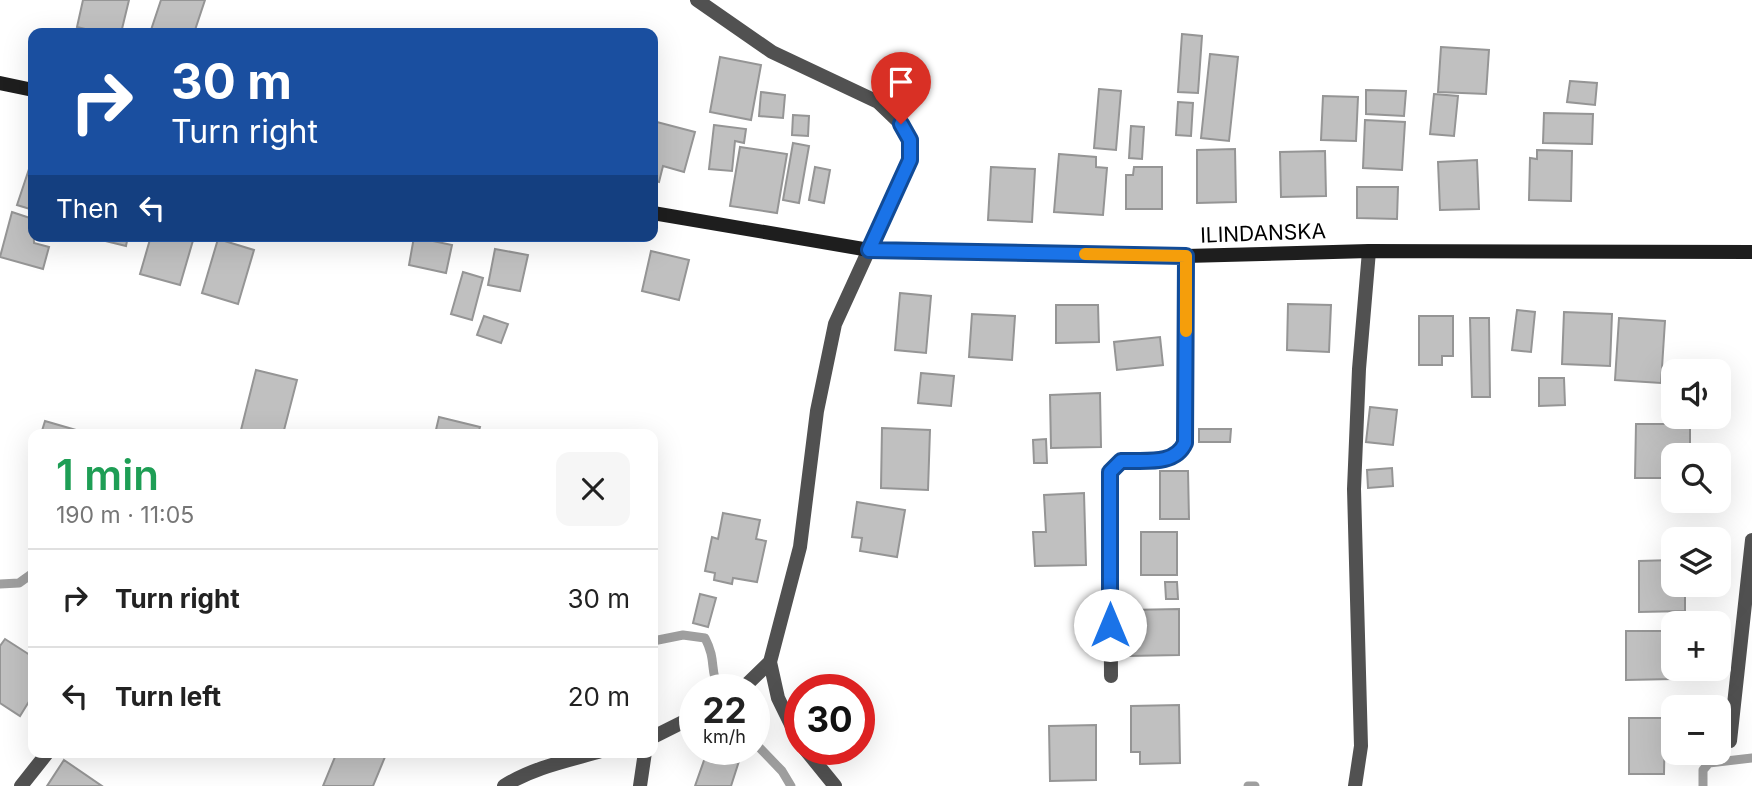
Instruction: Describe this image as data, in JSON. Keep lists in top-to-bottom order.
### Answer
{
  "streets": {
    "street": ["ILINDANSKA"]
  },
  "page": {
    "turn": ["30 m", "Turn right"],
    "then": "Then",
    "map_buttons": ["+", "−"],
    "heading": ["1 min", "190 m · 11:05"],
    "list": [
      {
        "name": "Turn right",
        "value": "30 m"
      },
      {
        "name": "Turn left",
        "value": "20 m"
      }
    ],
    "speed": "22 km/h",
    "limit": "30"
  }
}
